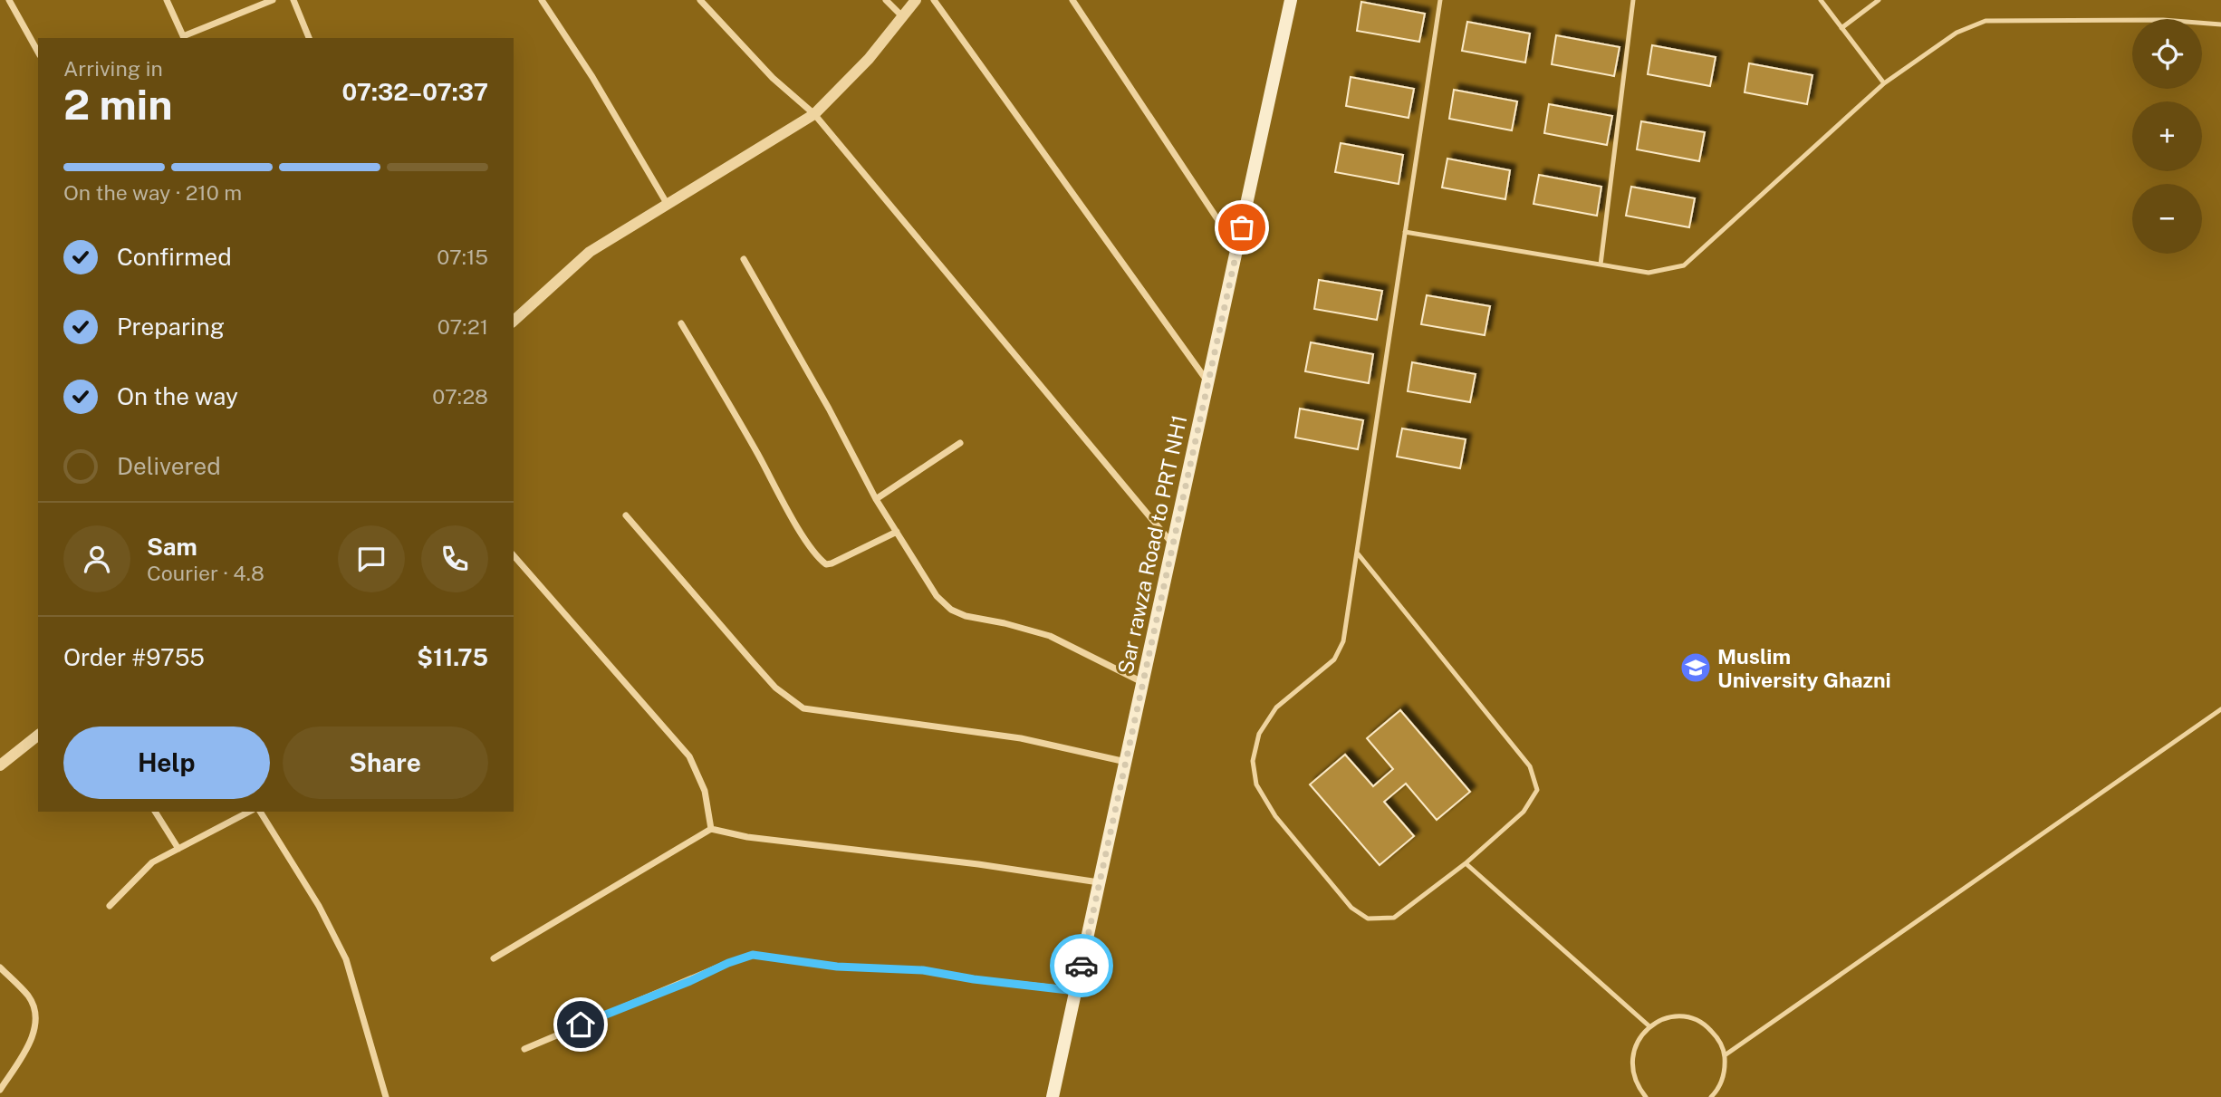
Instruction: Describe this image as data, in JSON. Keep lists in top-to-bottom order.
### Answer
{
  "streets": {
    "main road": ["Sar rawza Road to PRT NH1"]
  },
  "places": {
    "school or university": ["Muslim University Ghazni"]
  },
  "page": {
    "map_buttons": ["+", "−"],
    "heading": ["2 min", "Arriving in", "07:32–07:37"],
    "panel": [
      "Sam",
      "Courier · 4.8",
      "Order #9755",
      "$11.75"
    ],
    "bar": "On the way · 210 m",
    "list": [
      ["Confirmed", "07:15"],
      ["Preparing", "07:21"],
      ["On the way", "07:28"],
      "Delivered"
    ],
    "buttons": ["Help", "Share"]
  }
}
